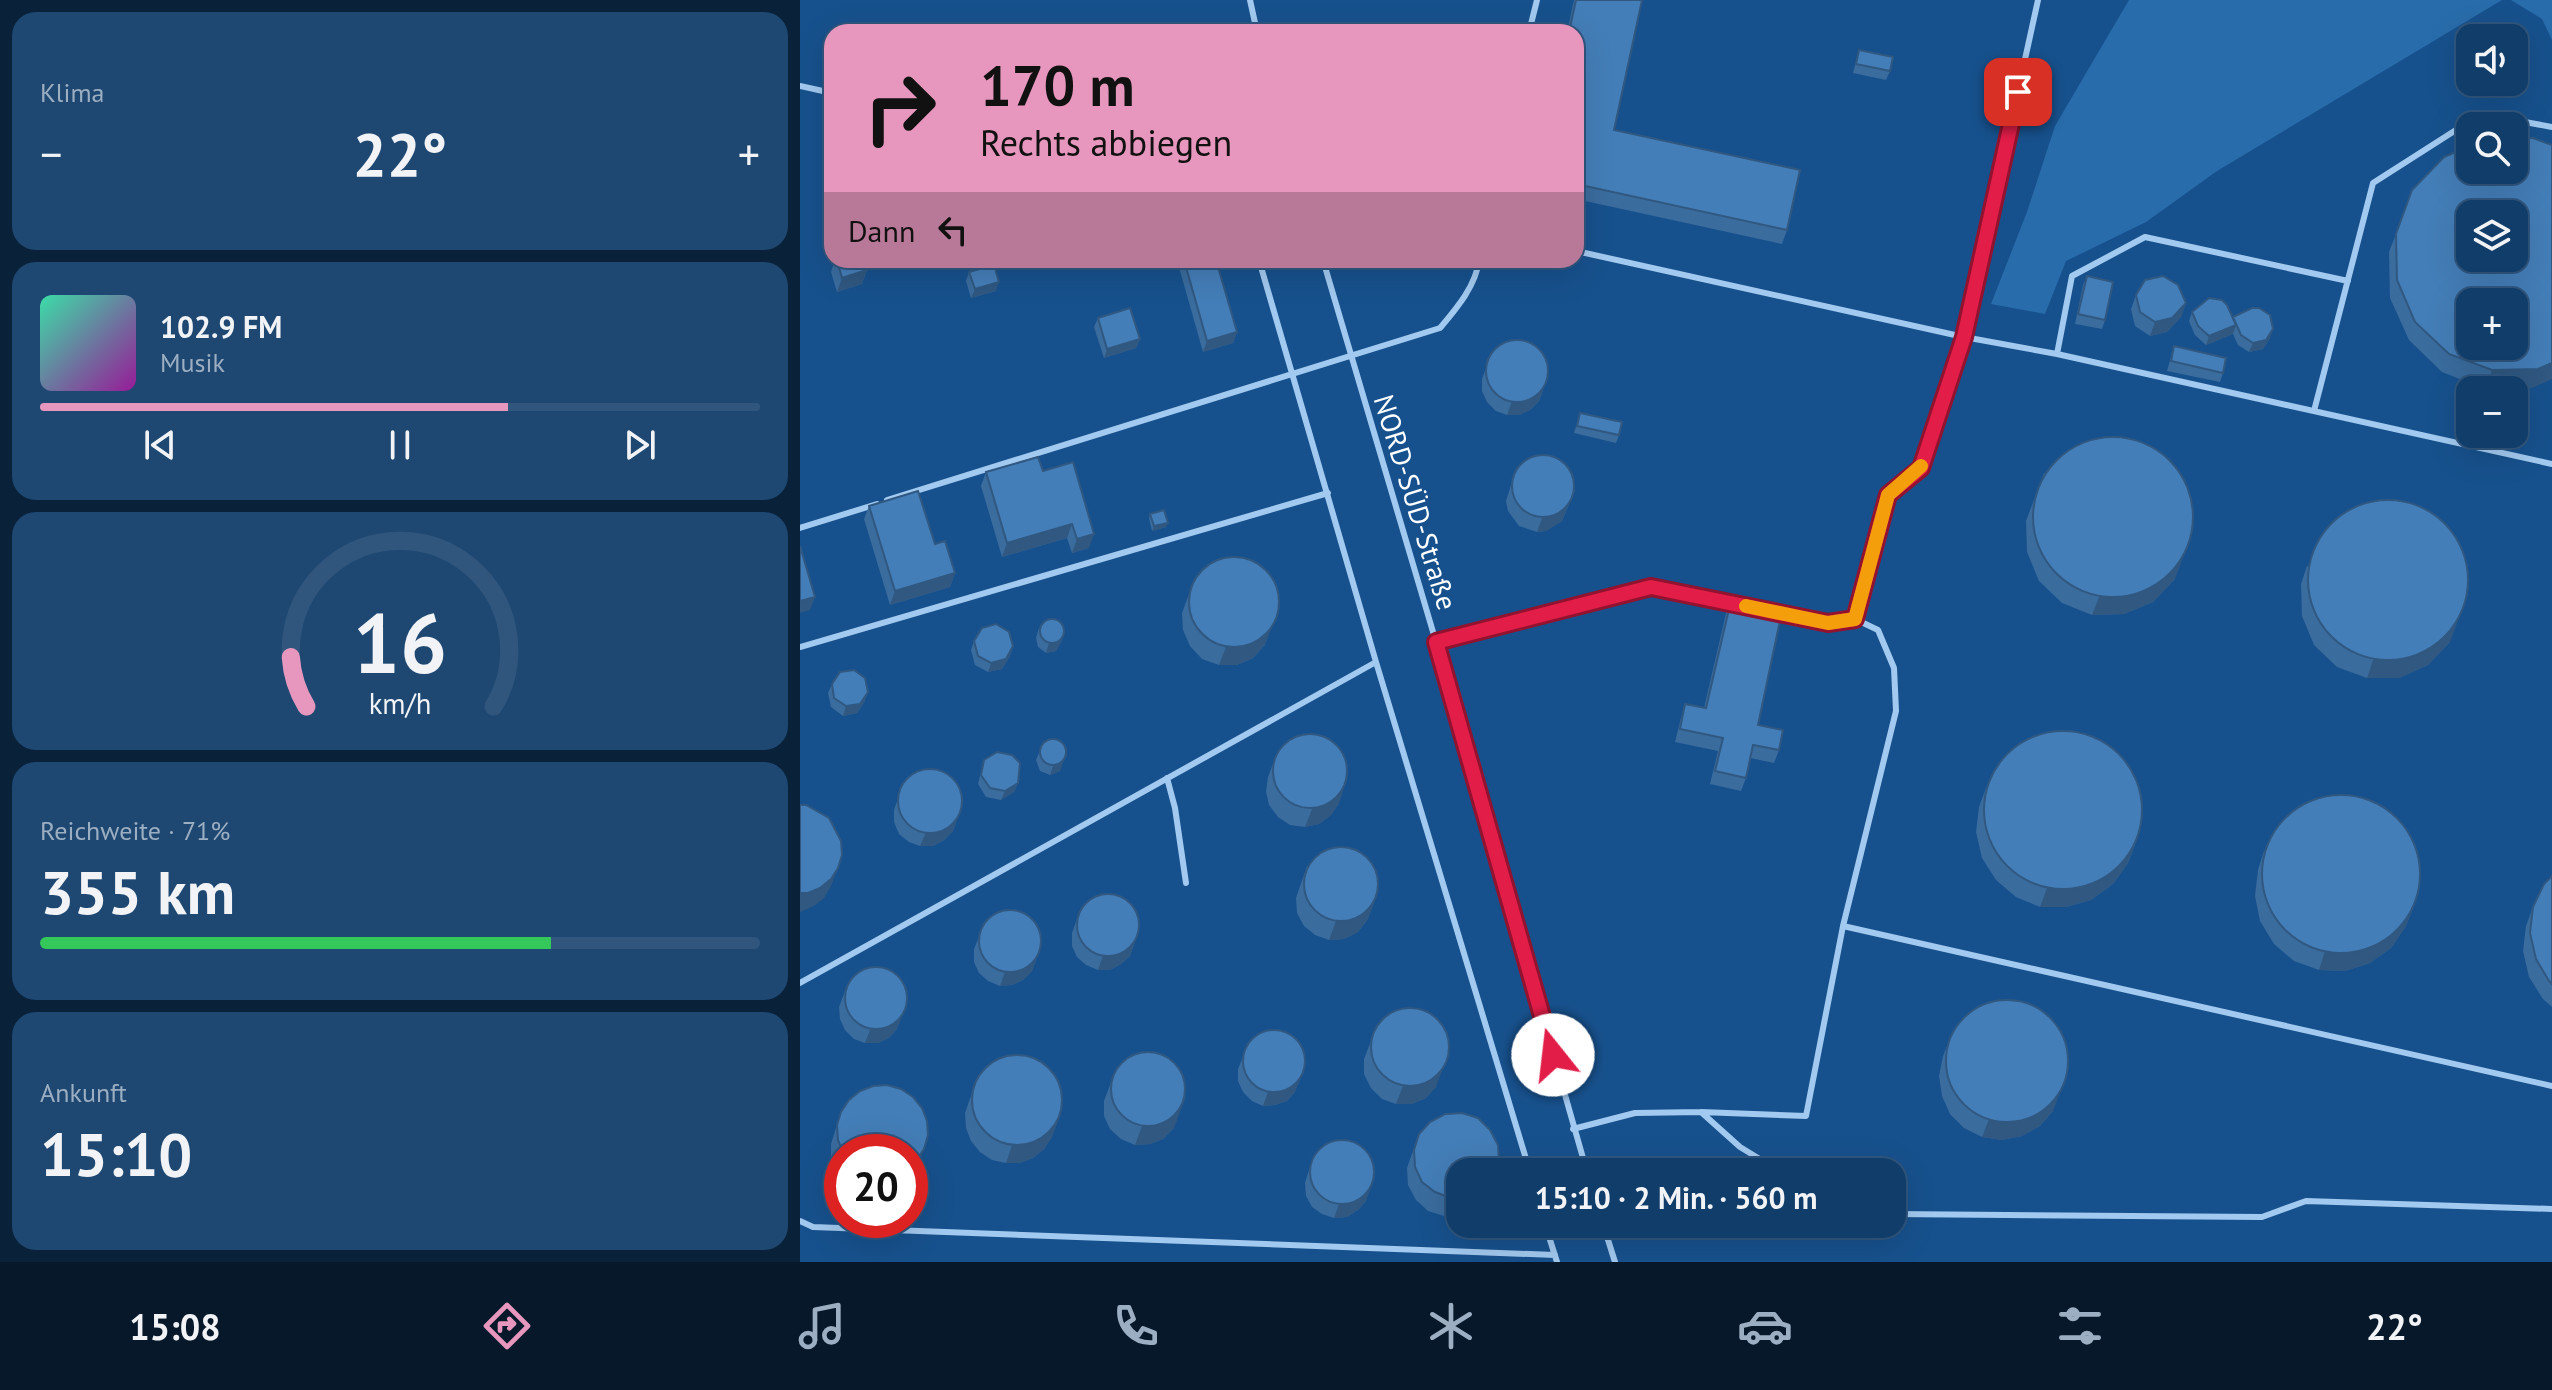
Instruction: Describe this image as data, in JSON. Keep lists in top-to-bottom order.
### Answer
{
  "streets": {
    "lane": ["NORD-SÜD-Straße"]
  },
  "page": {
    "tile": [
      "Klima",
      ["Reichweite · 71%", "355 km"],
      ["Ankunft", "15:10"]
    ],
    "map_buttons": ["+", "−"],
    "turn": ["170 m", "Rechts abbiegen"],
    "heat": ["−", "22°", "+"],
    "then": "Dann",
    "song": ["102.9 FM", "Musik"],
    "limit": "20",
    "trip": "15:10 · 2 Min. · 560 m",
    "tabs": ["15:08", "22°"],
    "gauge": ["16", "km/h"]
  }
}
